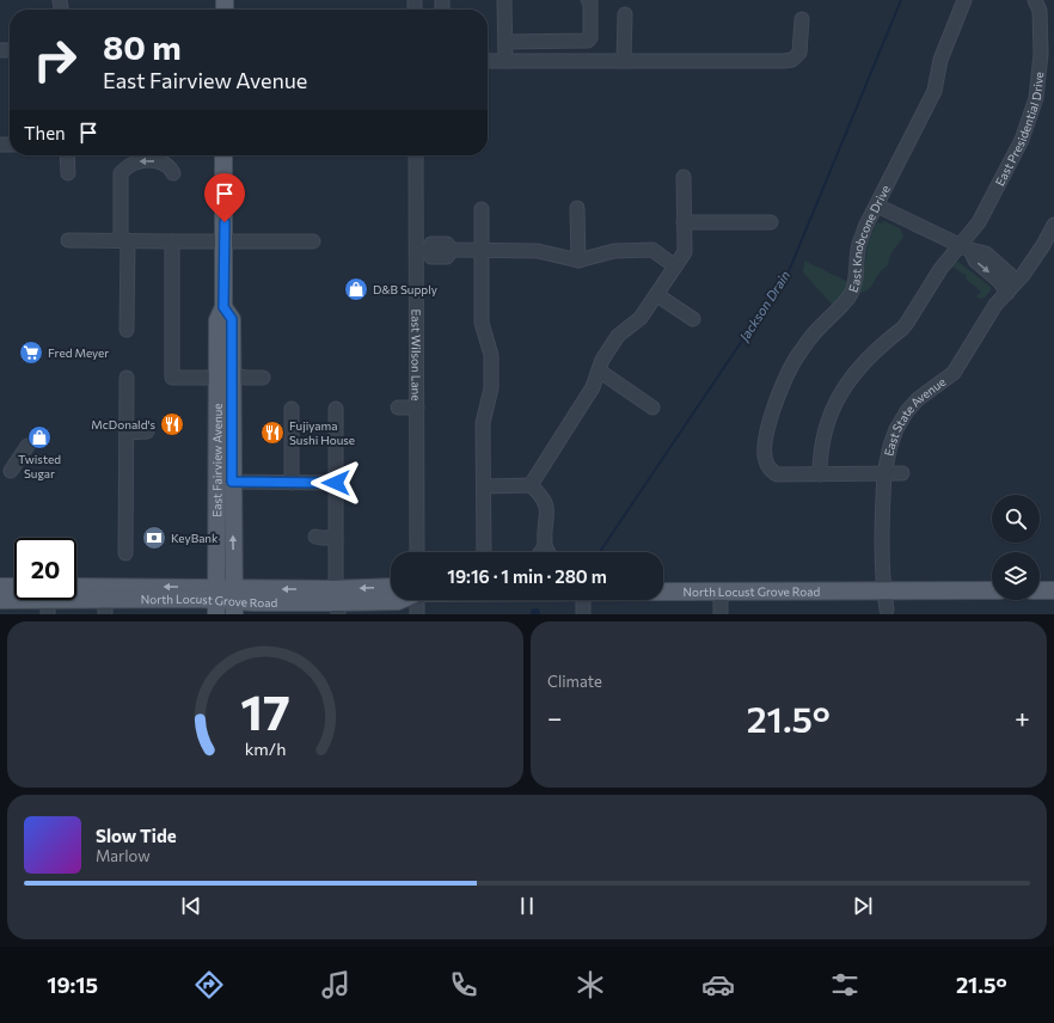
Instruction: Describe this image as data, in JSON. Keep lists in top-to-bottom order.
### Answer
{
  "streets": {
    "main road": ["East Fairview Avenue", "North Locust Grove Road"],
    "street": [
      "East Presidential Drive",
      "East Knobcone Drive",
      "East Wilson Lane",
      "East State Avenue"
    ]
  },
  "crossings": [
    ["East Presidential Drive", "East Knobcone Drive"],
    ["East State Avenue", "North Locust Grove Road"],
    ["East Fairview Avenue", "North Locust Grove Road"]
  ],
  "water": ["Jackson Drain"],
  "places": {
    "shop": ["D&B Supply", "Twisted Sugar"],
    "supermarket": ["Fred Meyer"],
    "restaurant": ["McDonald's", "Fujiyama Sushi House"],
    "bank": ["KeyBank"]
  },
  "page": {
    "turn": ["80 m", "East Fairview Avenue"],
    "then": "Then",
    "limit": "20",
    "trip": "19:16 · 1 min · 280 m",
    "tile": "Climate",
    "heat": ["−", "21.5°", "+"],
    "song": ["Slow Tide", "Marlow"],
    "tabs": ["19:15", "21.5°"],
    "gauge": ["17", "km/h"]
  }
}
